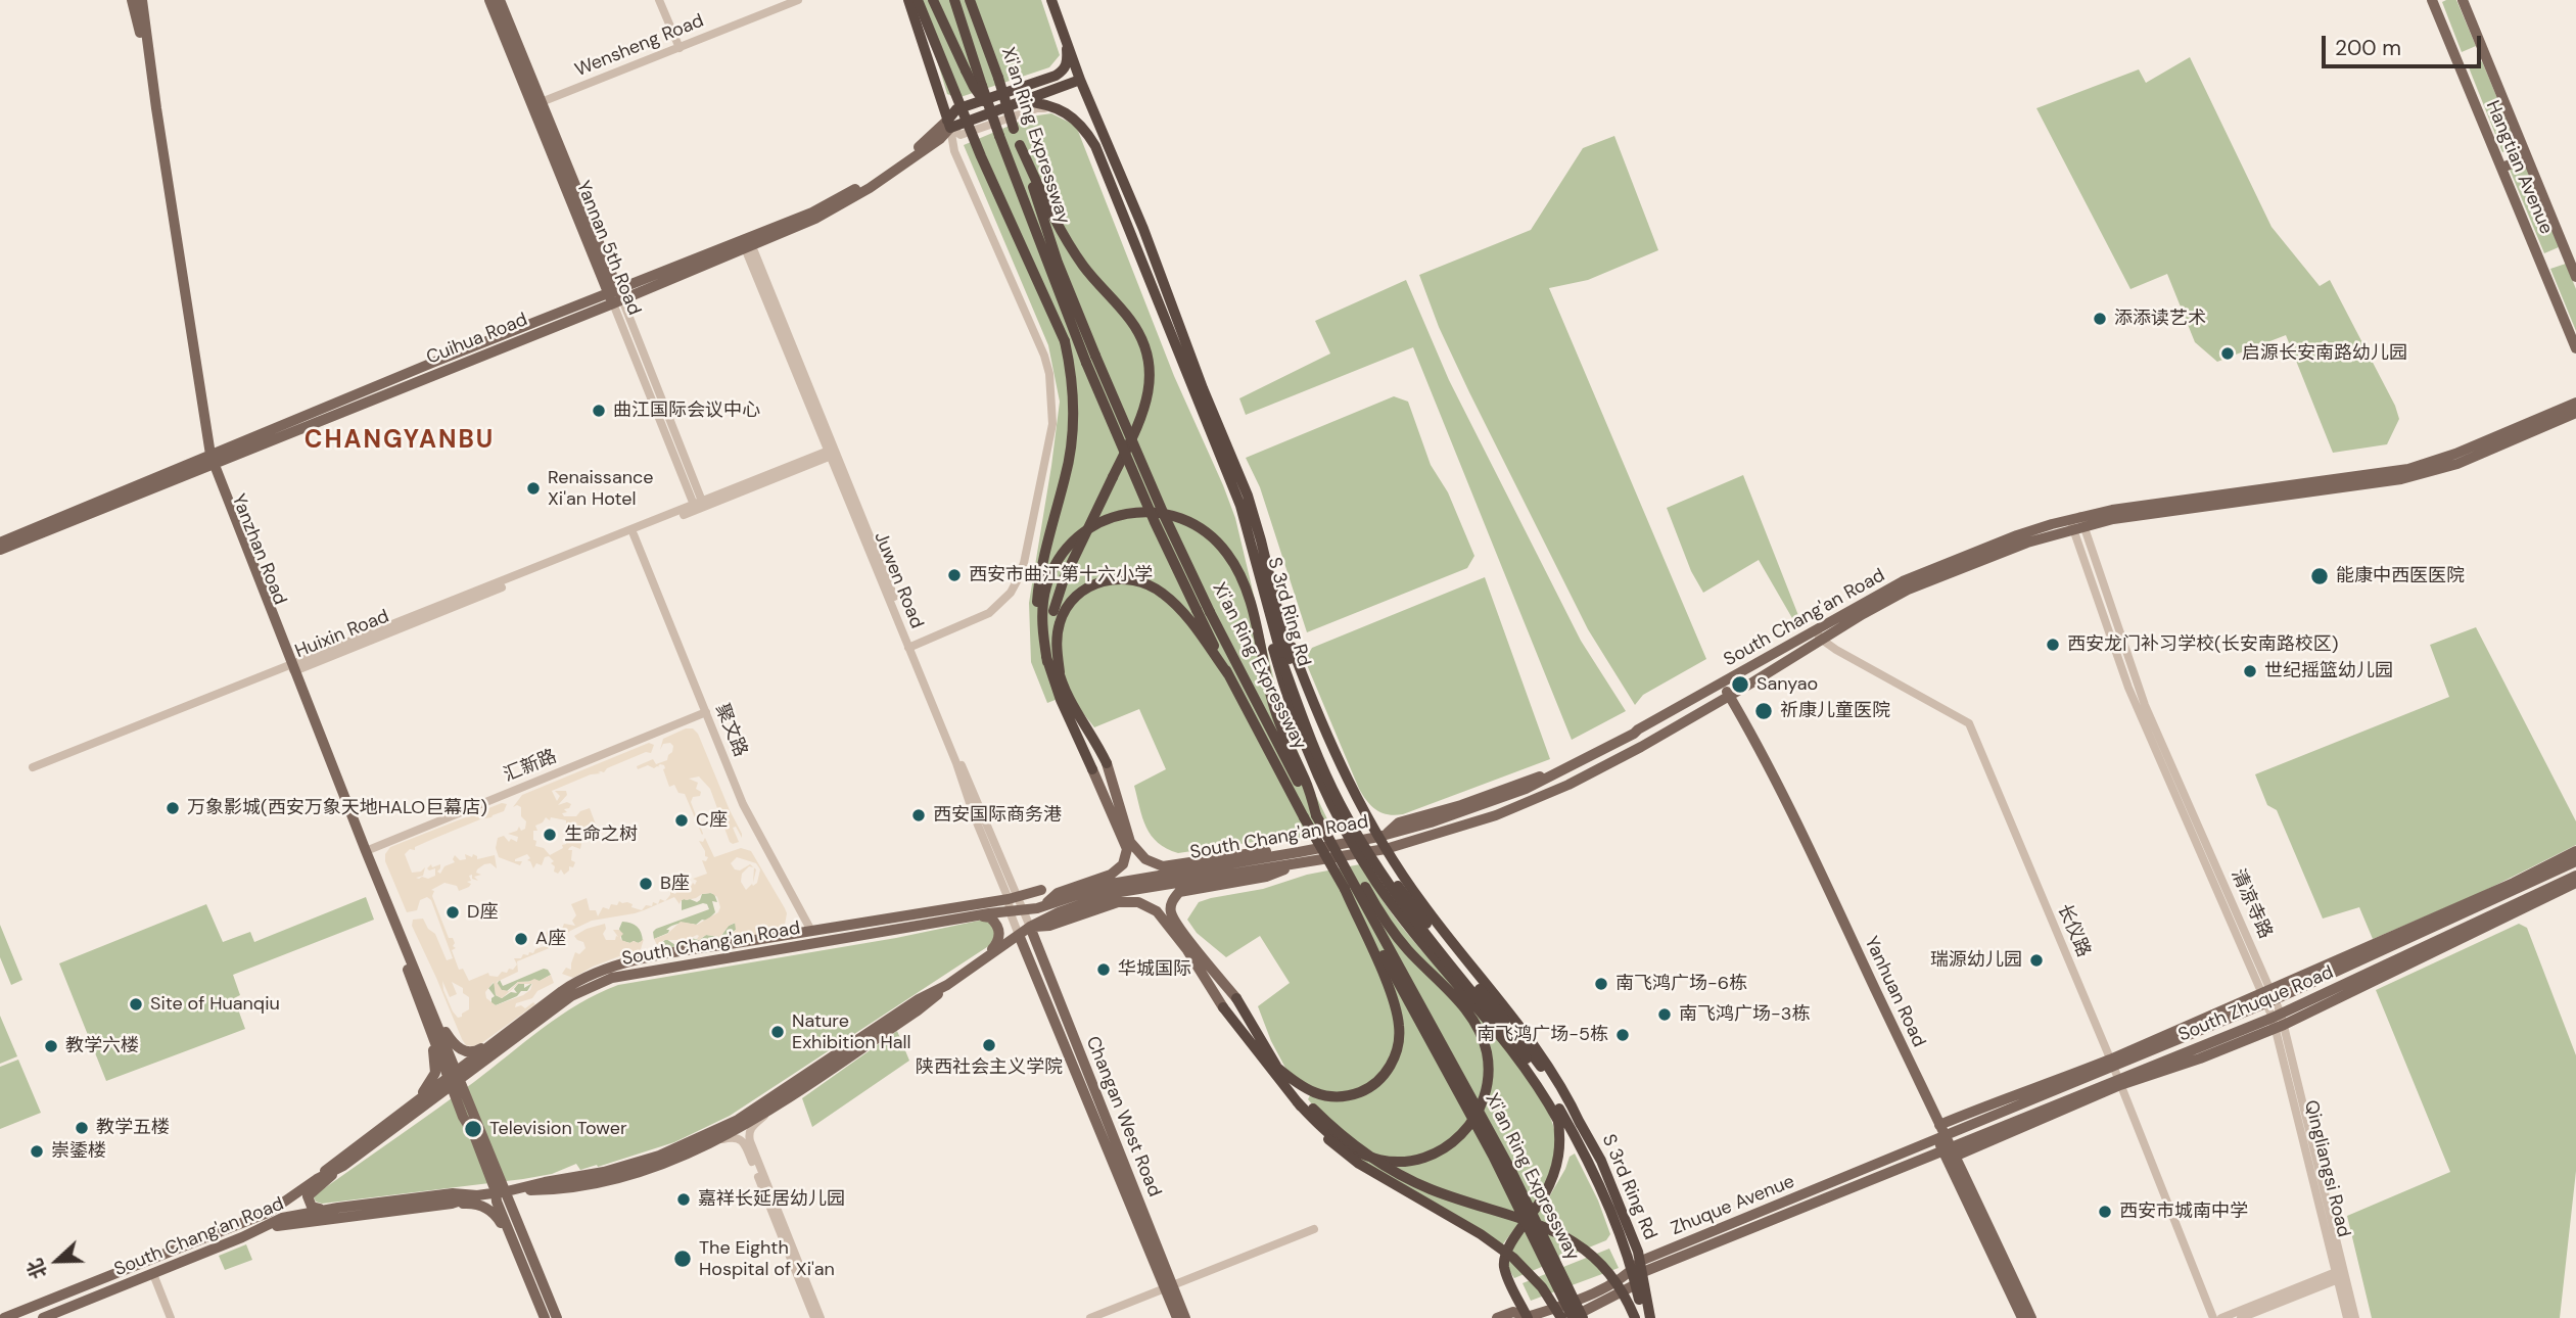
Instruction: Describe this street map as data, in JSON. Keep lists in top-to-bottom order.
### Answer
{
  "streets": {
    "highway": ["Xi'an Ring Expressway", "S 3rd Ring Rd"],
    "main road": [
      "Hangtian Avenue",
      "Yannan 5th Road",
      "Cuihua Road",
      "Yanzhan Road",
      "South Chang'an Road",
      "Yanhuan Road",
      "South Zhuque Road",
      "Changan West Road",
      "Zhuque Avenue"
    ],
    "street": [
      "Wensheng Road",
      "Juwen Road",
      "Huixin Road",
      "聚文路",
      "汇新路",
      "清凉寺路",
      "长仪路",
      "Qingliangsi Road"
    ]
  },
  "crossings": [
    ["Wensheng Road", "Yannan 5th Road"],
    ["Yannan 5th Road", "Cuihua Road"],
    ["Yannan 5th Road", "Huixin Road"],
    ["Cuihua Road", "Yanzhan Road"],
    ["Cuihua Road", "Juwen Road"],
    ["Yanzhan Road", "South Chang'an Road"],
    ["Yanzhan Road", "Huixin Road"],
    ["Yanzhan Road", "汇新路"],
    ["Juwen Road", "South Chang'an Road"],
    ["Juwen Road", "Huixin Road"],
    ["Juwen Road", "Changan West Road"],
    ["S 3rd Ring Rd", "Zhuque Avenue"],
    ["South Chang'an Road", "清凉寺路"],
    ["South Chang'an Road", "长仪路"],
    ["South Chang'an Road", "Yanhuan Road"],
    ["South Chang'an Road", "Changan West Road"],
    ["Huixin Road", "聚文路"],
    ["聚文路", "汇新路"],
    ["清凉寺路", "South Zhuque Road"],
    ["清凉寺路", "Qingliangsi Road"],
    ["长仪路", "South Zhuque Road"],
    ["Yanhuan Road", "South Zhuque Road"],
    ["Yanhuan Road", "Zhuque Avenue"],
    ["South Zhuque Road", "Qingliangsi Road"],
    ["South Zhuque Road", "Zhuque Avenue"]
  ],
  "districts": ["CHANGYANBU"],
  "places": [
    "添添读艺术",
    "启源长安南路幼儿园",
    "曲江国际会议中心",
    "Renaissance Xi'an Hotel",
    "西安市曲江第十六小学",
    "能康中西医医院",
    "西安龙门补习学校(长安南路校区)",
    "世纪摇篮幼儿园",
    "Sanyao",
    "祈康儿童医院",
    "万象影城(西安万象天地HALO巨幕店)",
    "西安国际商务港",
    "C座",
    "生命之树",
    "B座",
    "D座",
    "A座",
    "瑞源幼儿园",
    "华城国际",
    "南飞鸿广场-6栋",
    "Site of Huanqiu",
    "南飞鸿广场-3栋",
    "Nature Exhibition Hall",
    "南飞鸿广场-5栋",
    "陕西社会主义学院",
    "教学六楼",
    "教学五楼",
    "Television Tower",
    "崇鋈楼",
    "嘉祥长延居幼儿园",
    "西安市城南中学",
    "The Eighth Hospital of Xi'an"
  ],
  "scale_bar": "200 m",
  "north": "left"
}
